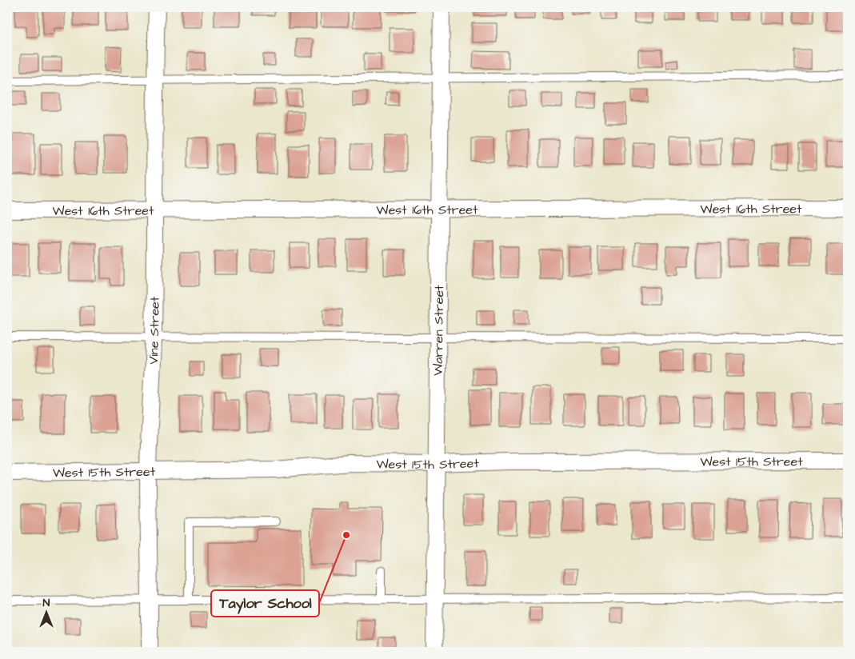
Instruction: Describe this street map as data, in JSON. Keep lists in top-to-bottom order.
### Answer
{
  "streets": {
    "street": [
      "West 16th Street",
      "Vine Street",
      "Warren Street",
      "West 15th Street"
    ]
  },
  "crossings": [
    ["West 16th Street", "Vine Street"],
    ["West 16th Street", "Warren Street"],
    ["Vine Street", "West 15th Street"],
    ["Warren Street", "West 15th Street"]
  ],
  "places": ["Taylor School"],
  "north": "top"
}
